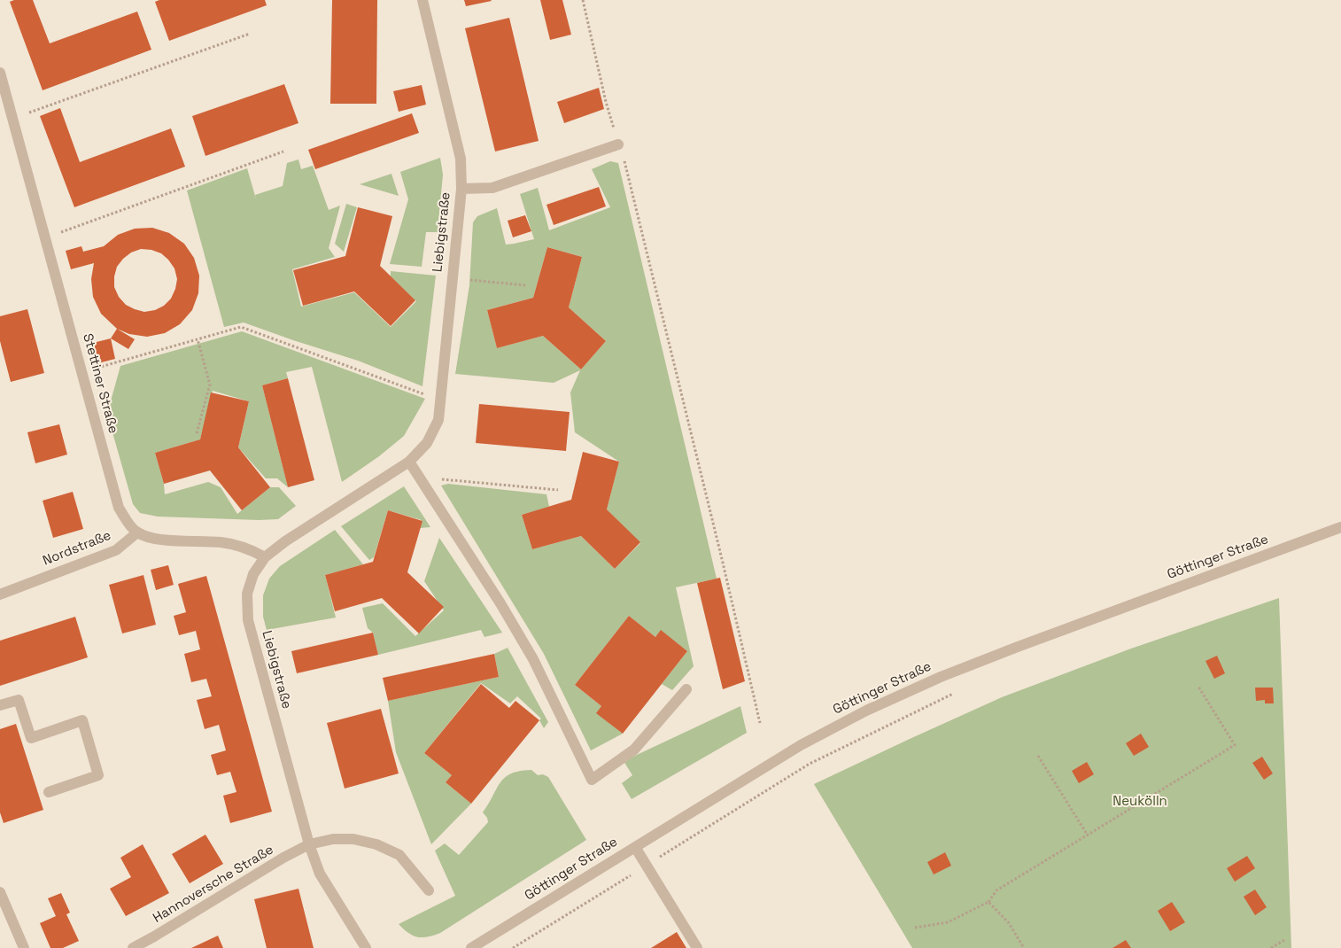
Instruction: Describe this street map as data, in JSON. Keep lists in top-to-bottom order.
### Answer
{
  "streets": {
    "street": [
      "Liebigstraße",
      "Stettiner Straße",
      "Nordstraße",
      "Göttinger Straße",
      "Hannoversche Straße"
    ]
  },
  "crossings": [
    ["Liebigstraße", "Hannoversche Straße"],
    ["Stettiner Straße", "Nordstraße"]
  ],
  "parks": ["Neukölln"]
}
